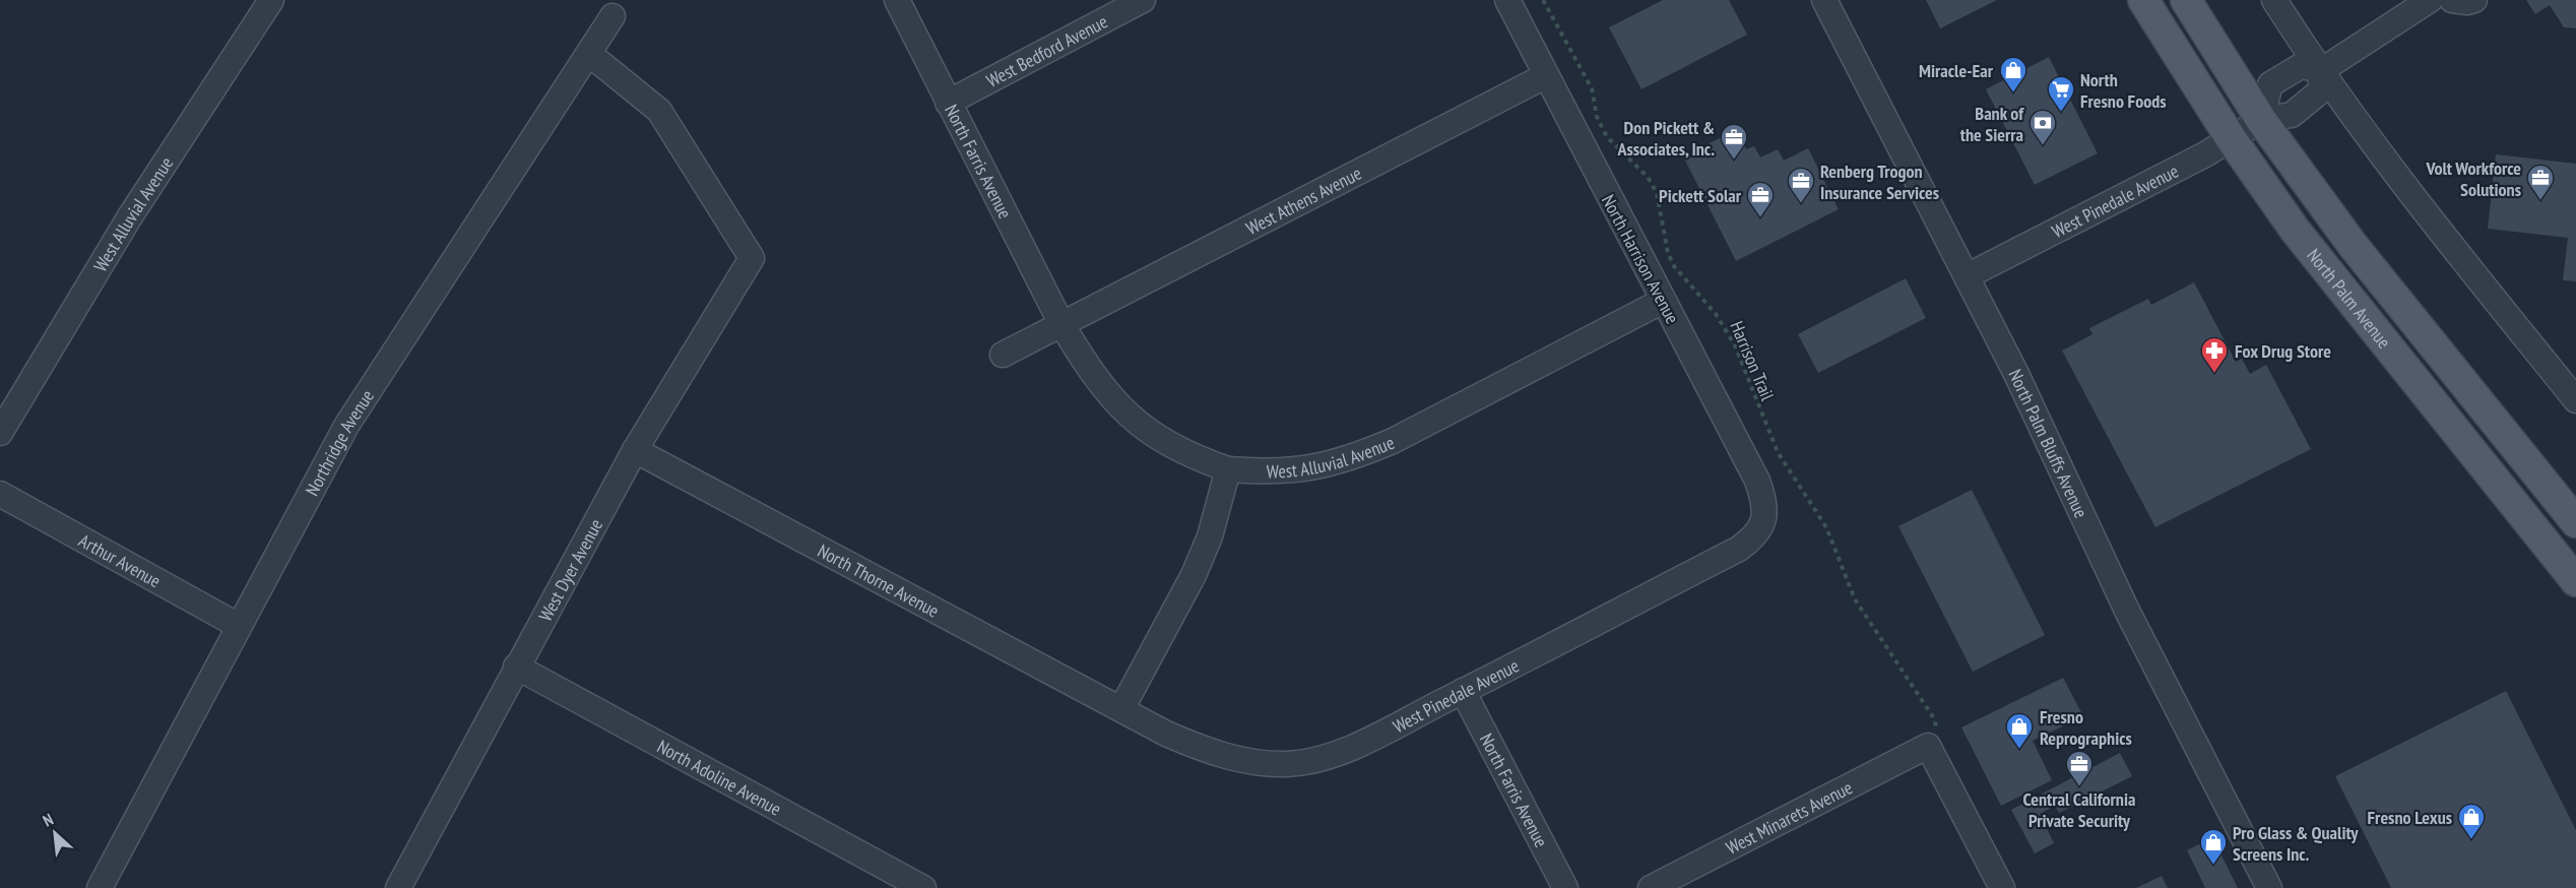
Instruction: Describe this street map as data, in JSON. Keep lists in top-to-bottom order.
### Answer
{
  "streets": {
    "main road": ["North Palm Avenue"],
    "street": [
      "West Bedford Avenue",
      "North Farris Avenue",
      "West Athens Avenue",
      "West Pinedale Avenue",
      "West Alluvial Avenue",
      "North Harrison Avenue",
      "Northridge Avenue",
      "North Palm Bluffs Avenue",
      "Arthur Avenue",
      "West Dyer Avenue",
      "North Thorne Avenue",
      "North Adoline Avenue",
      "West Minarets Avenue"
    ],
    "path": ["Harrison Trail"]
  },
  "crossings": [
    ["West Bedford Avenue", "North Farris Avenue"],
    ["North Farris Avenue", "West Athens Avenue"],
    ["North Farris Avenue", "West Pinedale Avenue"],
    ["North Farris Avenue", "West Alluvial Avenue"],
    ["West Athens Avenue", "North Harrison Avenue"],
    ["West Pinedale Avenue", "North Harrison Avenue"],
    ["West Pinedale Avenue", "North Palm Avenue"],
    ["West Pinedale Avenue", "North Palm Bluffs Avenue"],
    ["West Pinedale Avenue", "North Thorne Avenue"],
    ["West Alluvial Avenue", "North Harrison Avenue"],
    ["Harrison Trail", "West Minarets Avenue"],
    ["Northridge Avenue", "Arthur Avenue"],
    ["Northridge Avenue", "West Dyer Avenue"],
    ["West Dyer Avenue", "North Thorne Avenue"],
    ["West Dyer Avenue", "North Adoline Avenue"]
  ],
  "places": {
    "shop": [
      "Miracle-Ear",
      "Fresno Reprographics",
      "Fresno Lexus",
      "Pro Glass & Quality Screens Inc."
    ],
    "supermarket": ["North Fresno Foods"],
    "bank": ["Bank of the Sierra"],
    "office": [
      "Don Pickett & Associates, Inc.",
      "Volt Workforce Solutions",
      "Renberg Trogon Insurance Services",
      "Pickett Solar",
      "Central California Private Security"
    ],
    "pharmacy": ["Fox Drug Store"]
  },
  "north": "top left"
}
